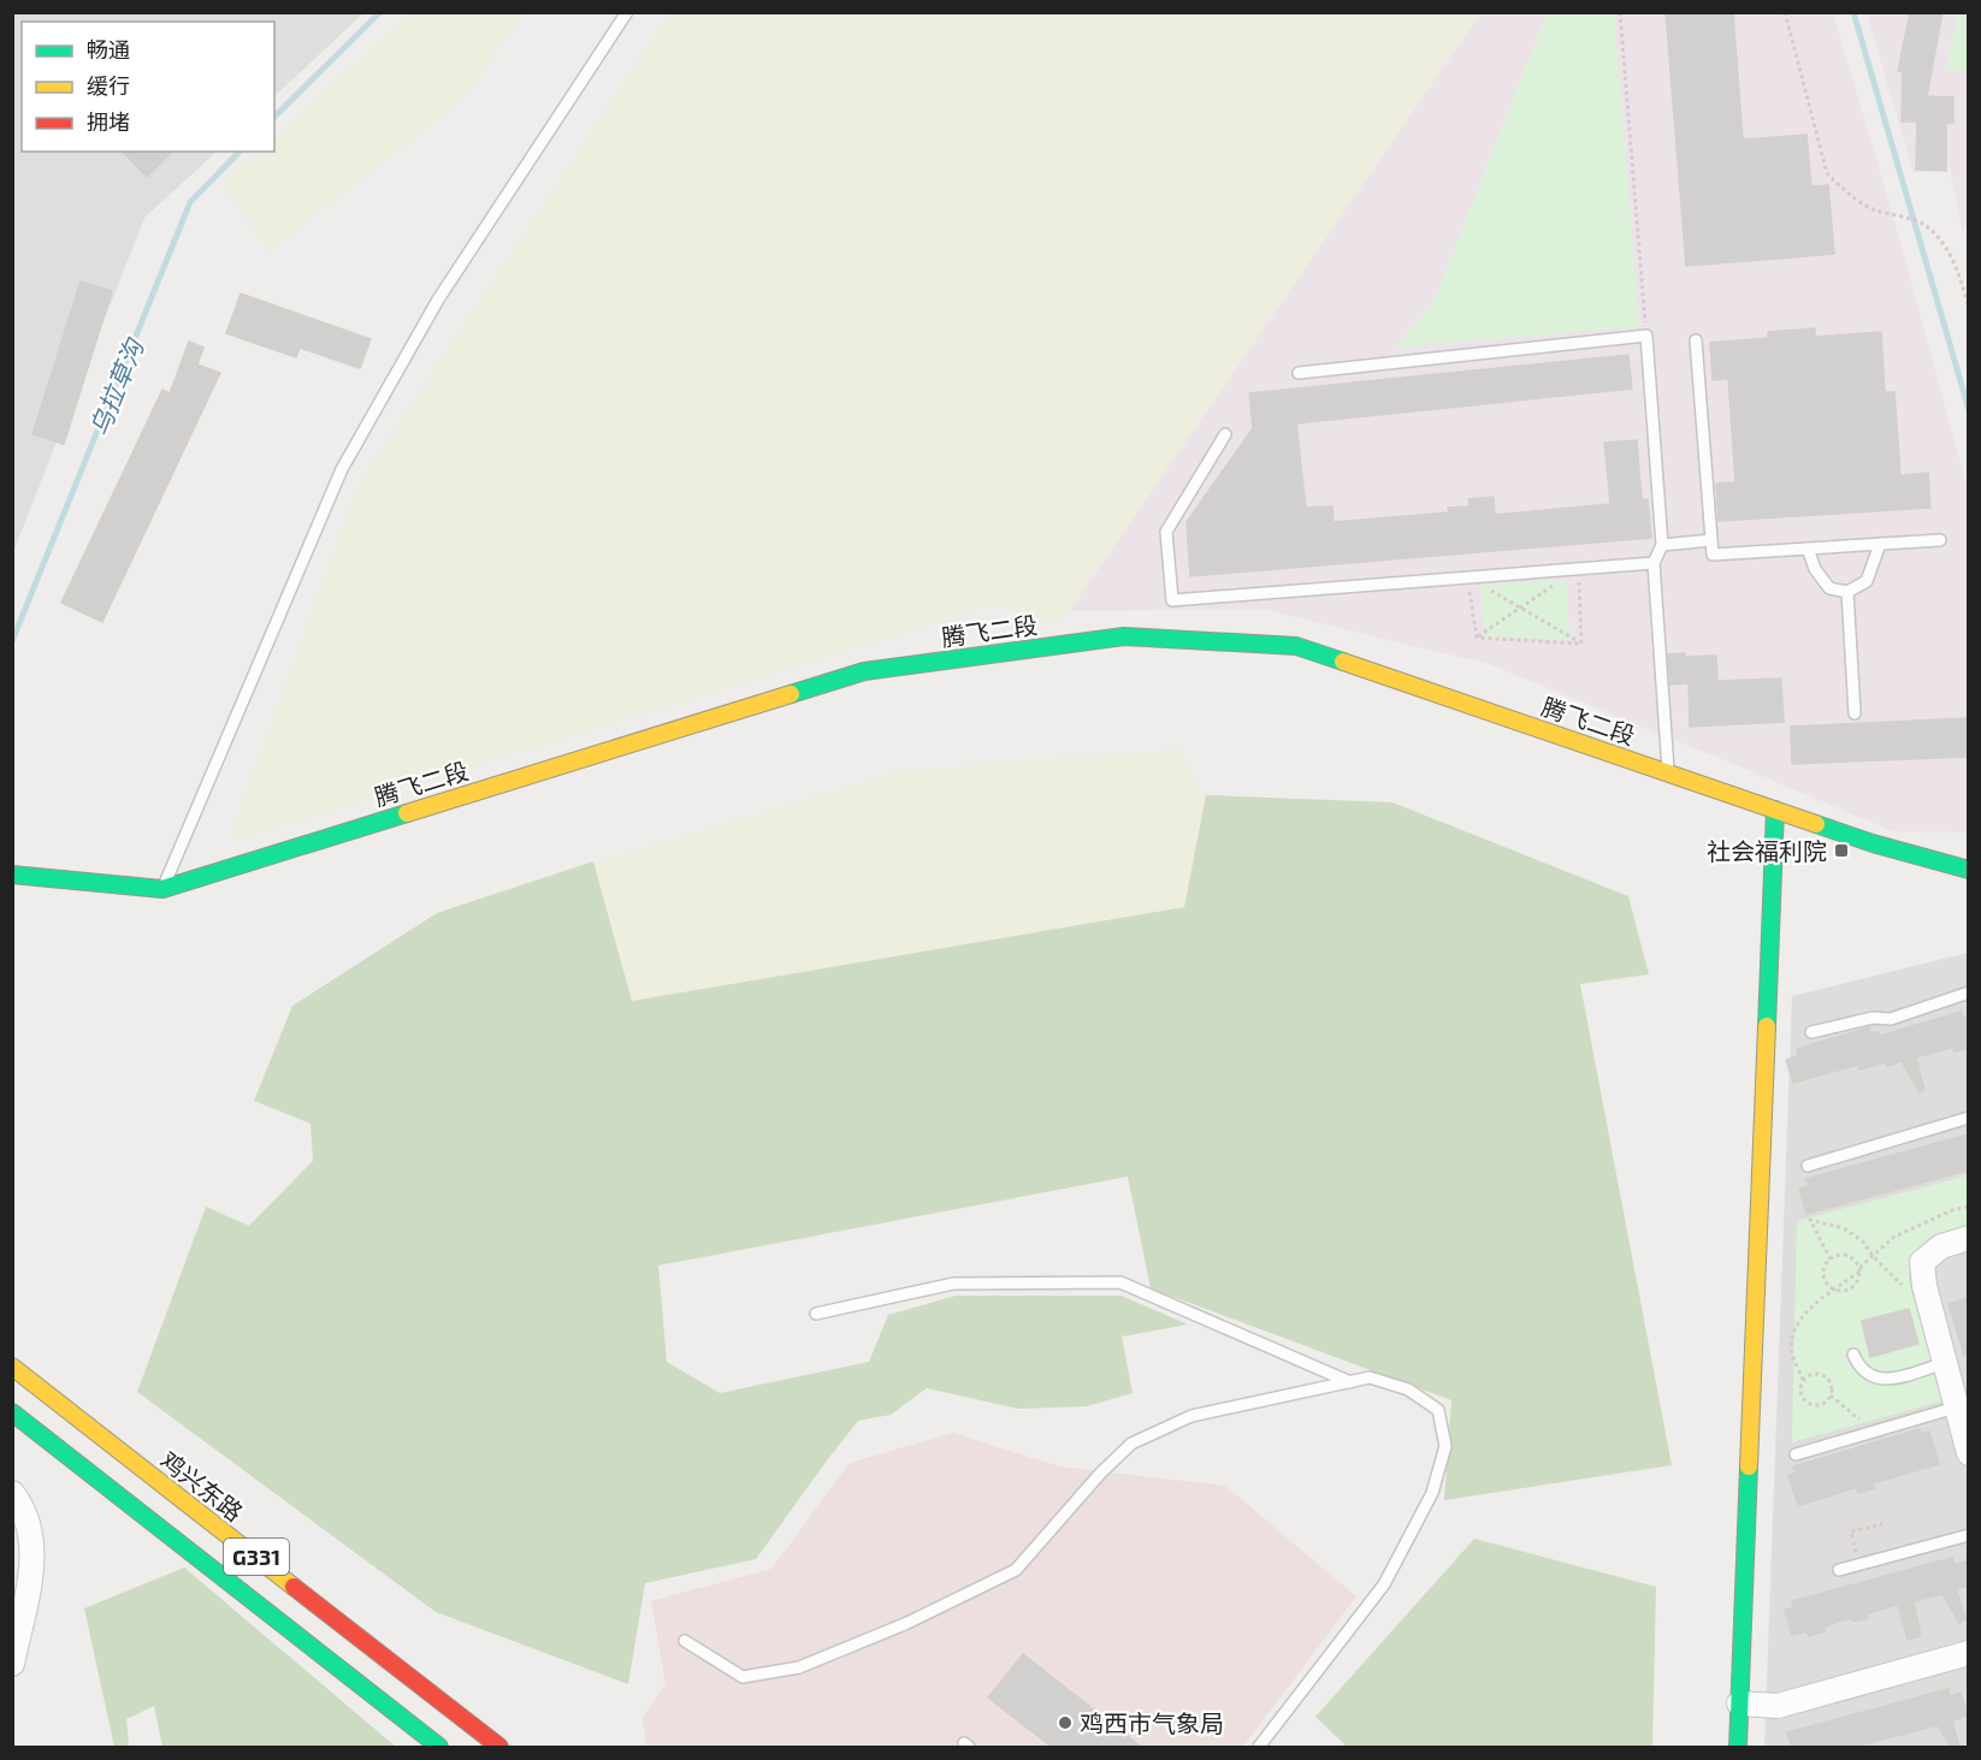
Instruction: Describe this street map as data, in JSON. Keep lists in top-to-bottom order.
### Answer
{
  "streets": {
    "main road": ["腾飞二段", "鸡兴东路", "G331"]
  },
  "water": ["乌拉草沟"],
  "places": {
    "transit": ["社会福利院"],
    "other": ["鸡西市气象局"]
  },
  "legend": ["畅通", "缓行", "拥堵"]
}
